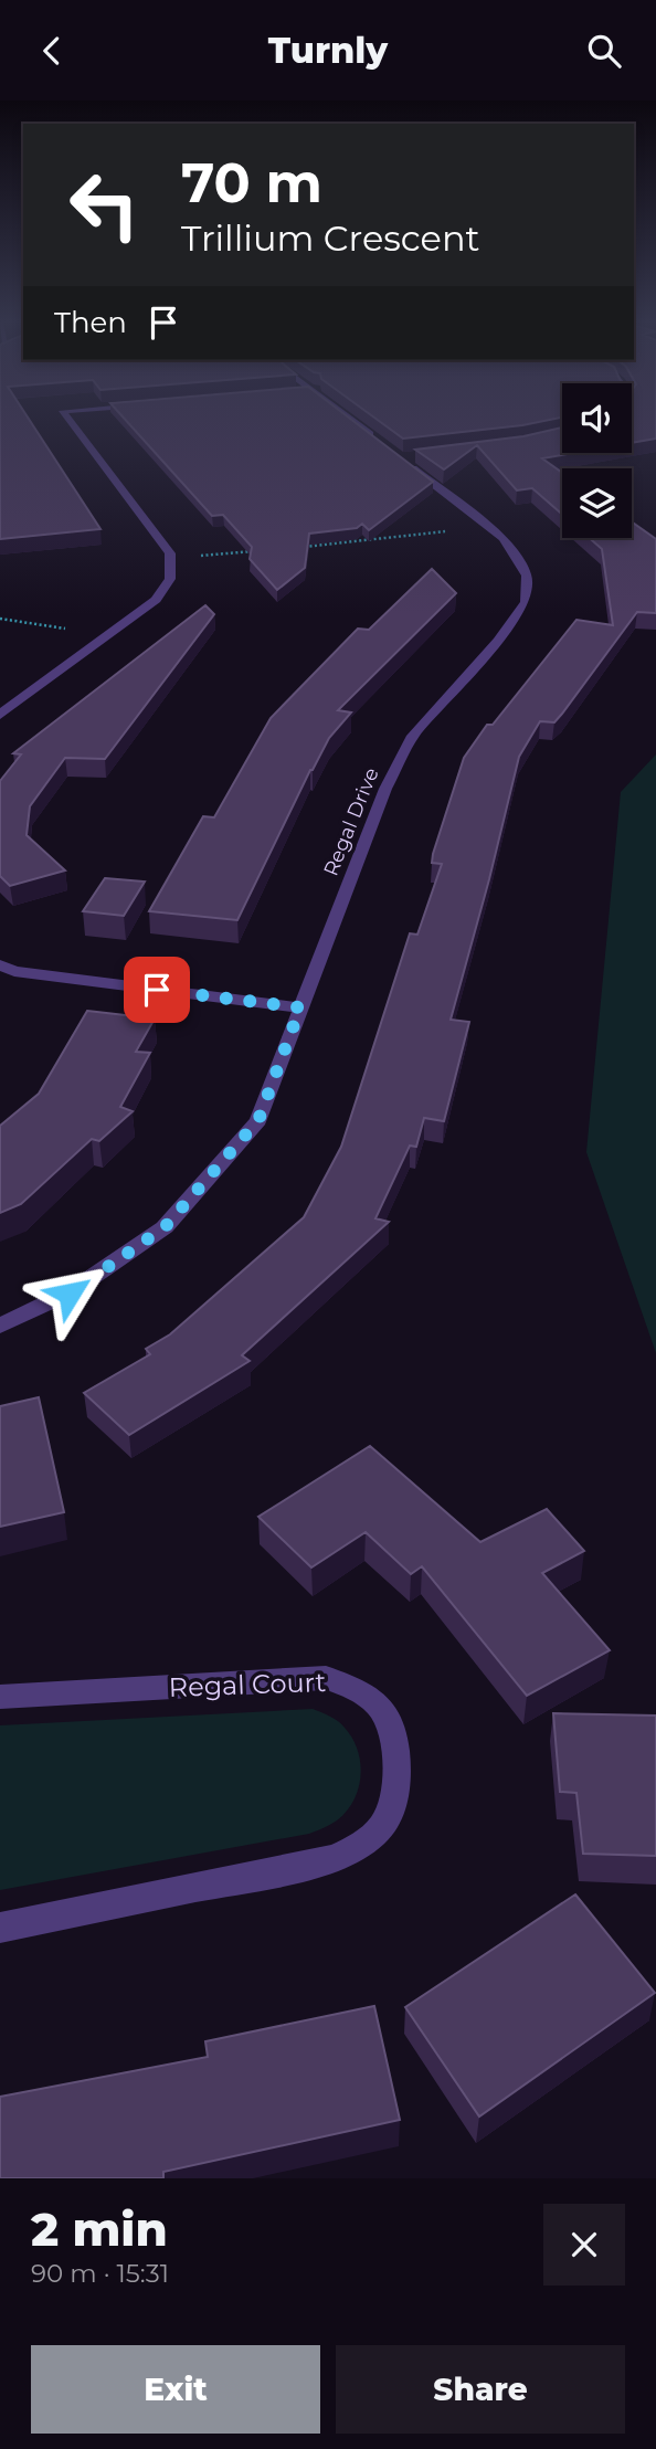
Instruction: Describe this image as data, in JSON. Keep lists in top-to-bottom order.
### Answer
{
  "streets": {
    "street": ["Regal Drive", "Regal Court"]
  },
  "page": {
    "header": "Turnly",
    "turn": ["70 m", "Trillium Crescent"],
    "then": "Then",
    "heading": ["2 min", "90 m · 15:31"],
    "buttons": ["Exit", "Share"]
  }
}
